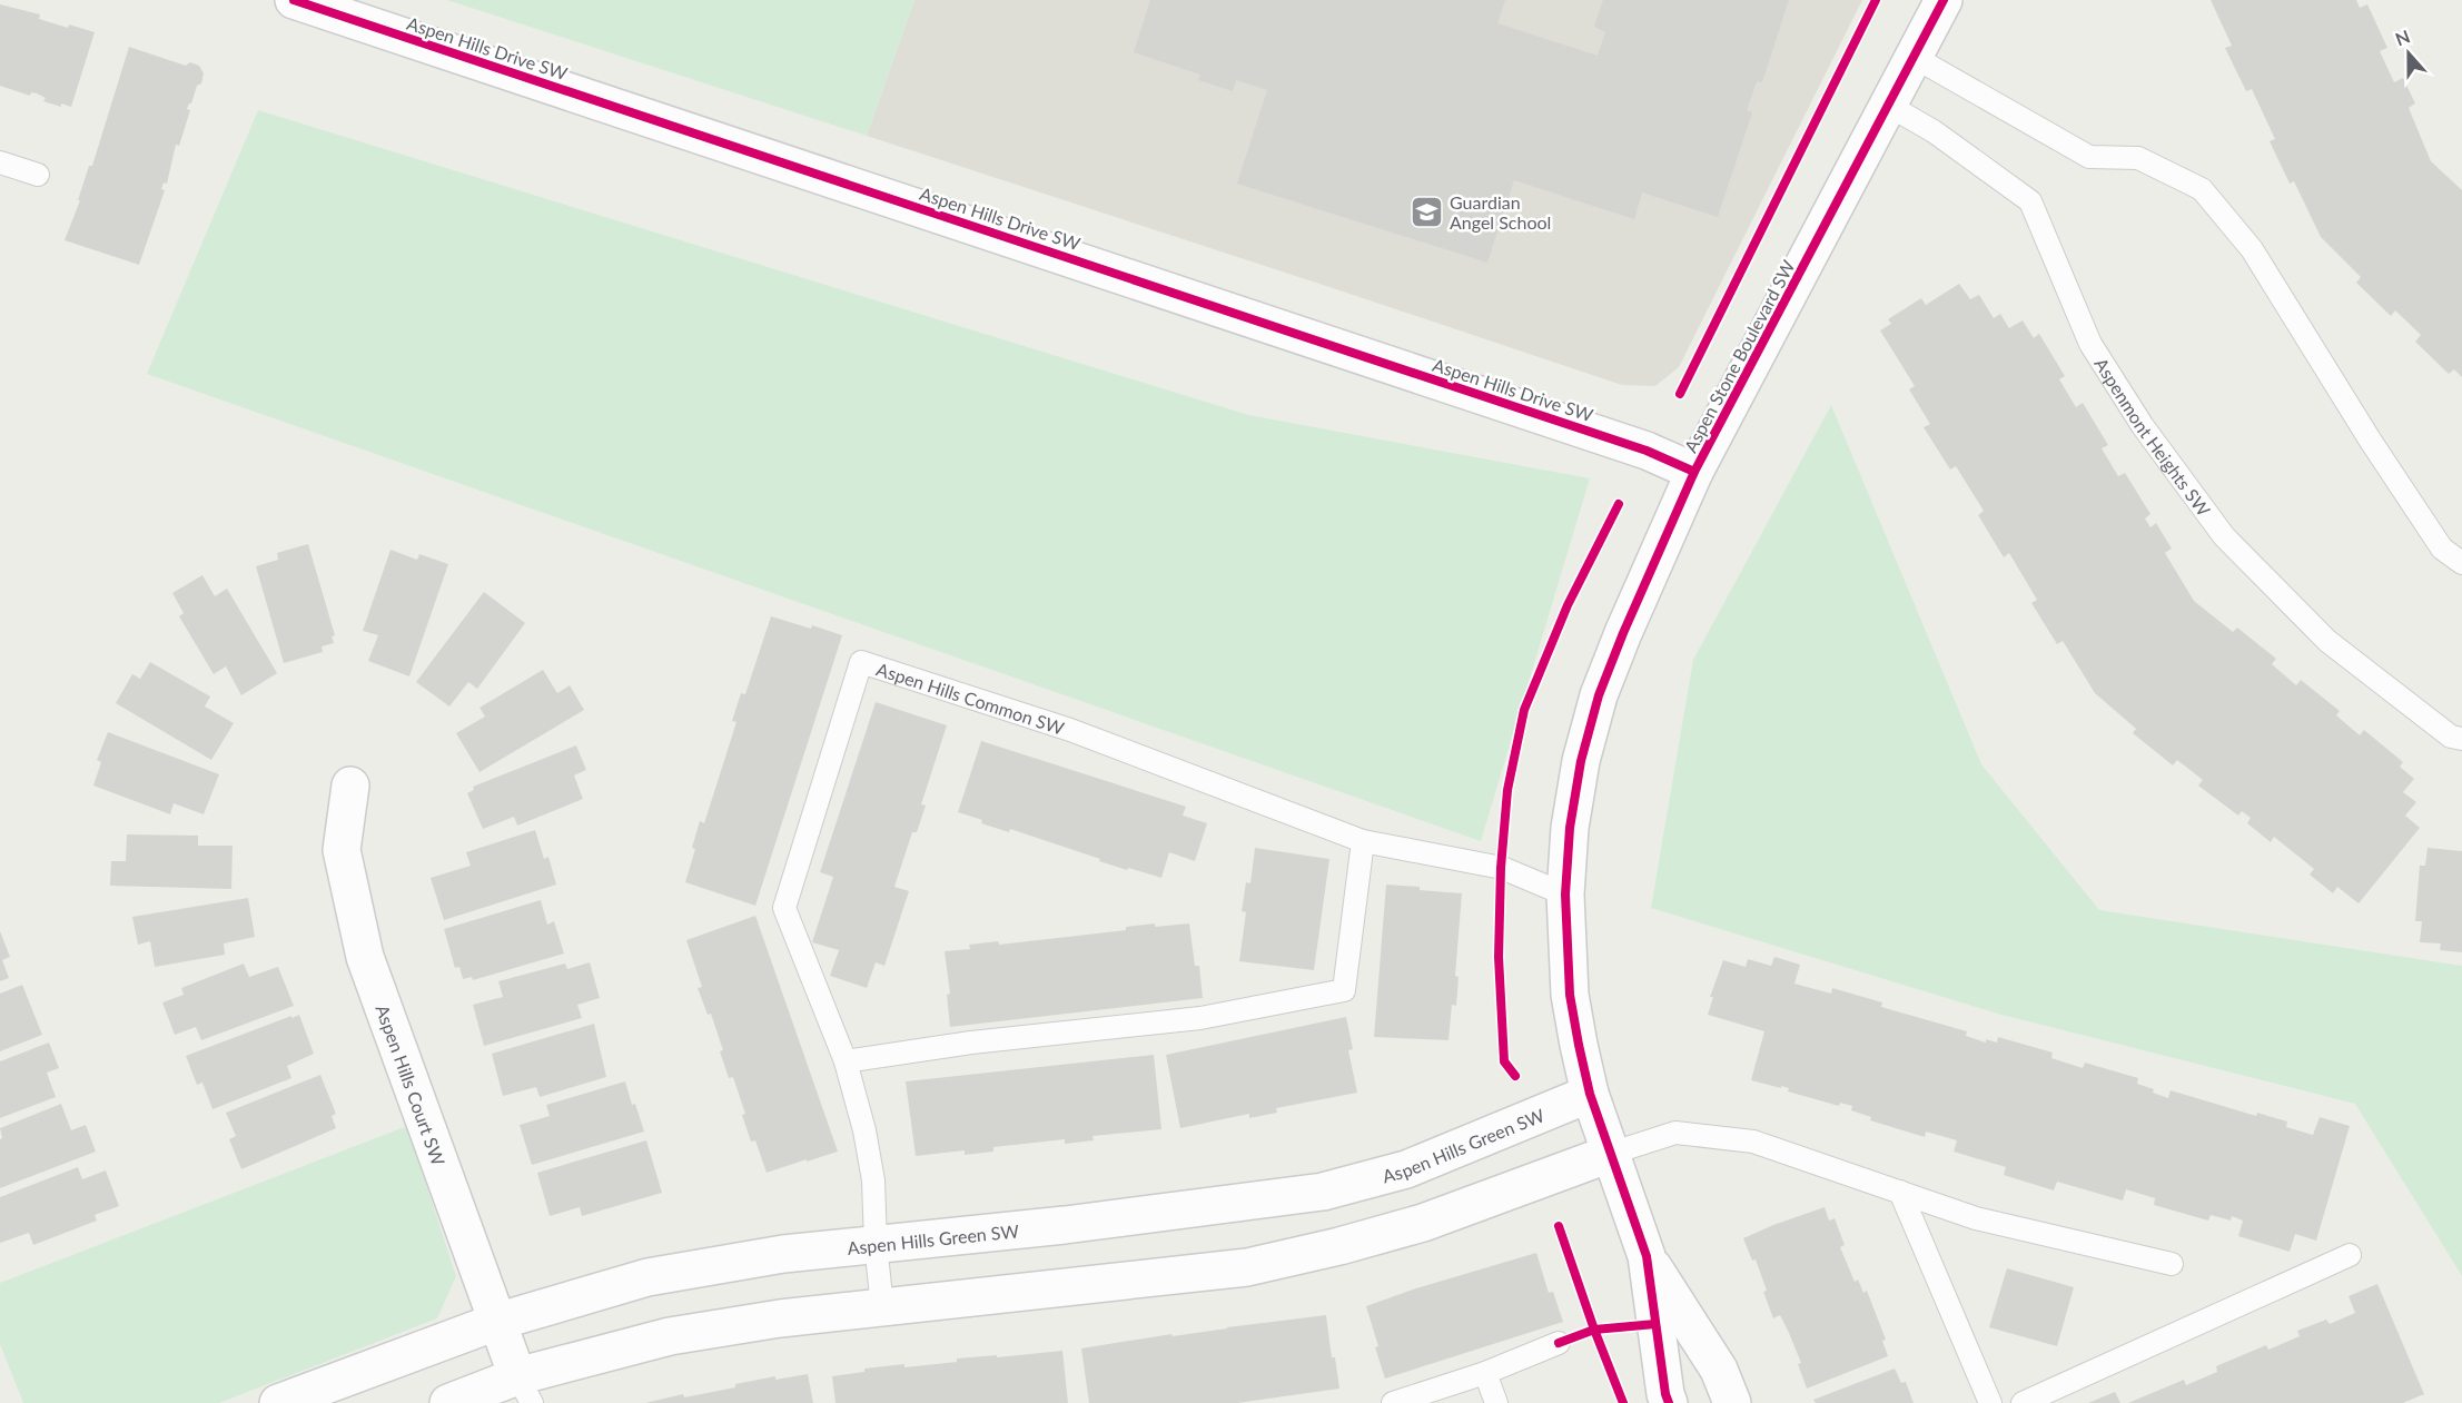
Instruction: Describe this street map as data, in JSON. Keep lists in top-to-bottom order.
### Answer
{
  "streets": {
    "street": [
      "Aspen Hills Drive SW",
      "Aspen Stone Boulevard SW",
      "Aspen Hills Court SW",
      "Aspen Hills Green SW"
    ],
    "lane": ["Aspenmont Heights SW", "Aspen Hills Common SW"]
  },
  "crossings": [
    ["Aspen Hills Drive SW", "Aspen Stone Boulevard SW"],
    ["Aspen Stone Boulevard SW", "Aspenmont Heights SW"],
    ["Aspen Stone Boulevard SW", "Aspen Hills Common SW"],
    ["Aspen Stone Boulevard SW", "Aspen Hills Green SW"],
    ["Aspen Hills Common SW", "Aspen Hills Green SW"],
    ["Aspen Hills Court SW", "Aspen Hills Green SW"]
  ],
  "places": {
    "school or university": ["Guardian Angel School"]
  },
  "north": "top"
}
